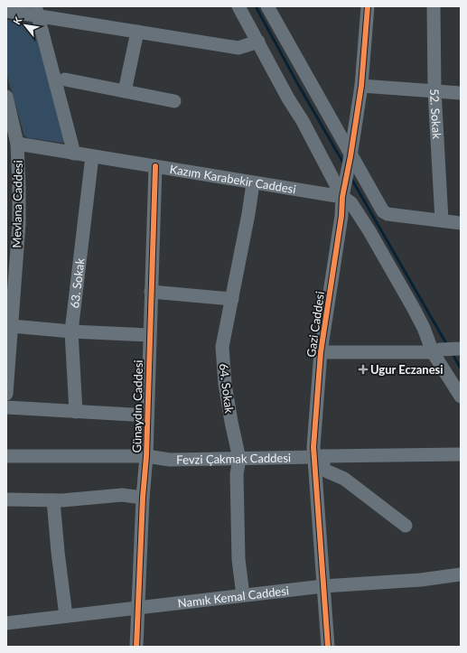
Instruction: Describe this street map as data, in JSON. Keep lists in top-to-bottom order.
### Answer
{
  "streets": {
    "street": [
      "52. Sokak",
      "Kazım Karabekir Caddesi",
      "Mevlana Caddesi",
      "63. Sokak",
      "Gazi Caddesi",
      "64. Sokak",
      "Günaydın Caddesi",
      "Fevzi Çakmak Caddesi",
      "Namık Kemal Caddesi"
    ]
  },
  "crossings": [
    ["Kazım Karabekir Caddesi", "Mevlana Caddesi"],
    ["Kazım Karabekir Caddesi", "63. Sokak"],
    ["Kazım Karabekir Caddesi", "Gazi Caddesi"],
    ["Kazım Karabekir Caddesi", "64. Sokak"],
    ["Kazım Karabekir Caddesi", "Günaydın Caddesi"],
    ["Gazi Caddesi", "Fevzi Çakmak Caddesi"],
    ["Gazi Caddesi", "Namık Kemal Caddesi"],
    ["64. Sokak", "Fevzi Çakmak Caddesi"],
    ["64. Sokak", "Namık Kemal Caddesi"],
    ["Günaydın Caddesi", "Fevzi Çakmak Caddesi"],
    ["Günaydın Caddesi", "Namık Kemal Caddesi"]
  ],
  "places": {
    "health": ["Ugur Eczanesi"]
  },
  "north": "top left"
}
